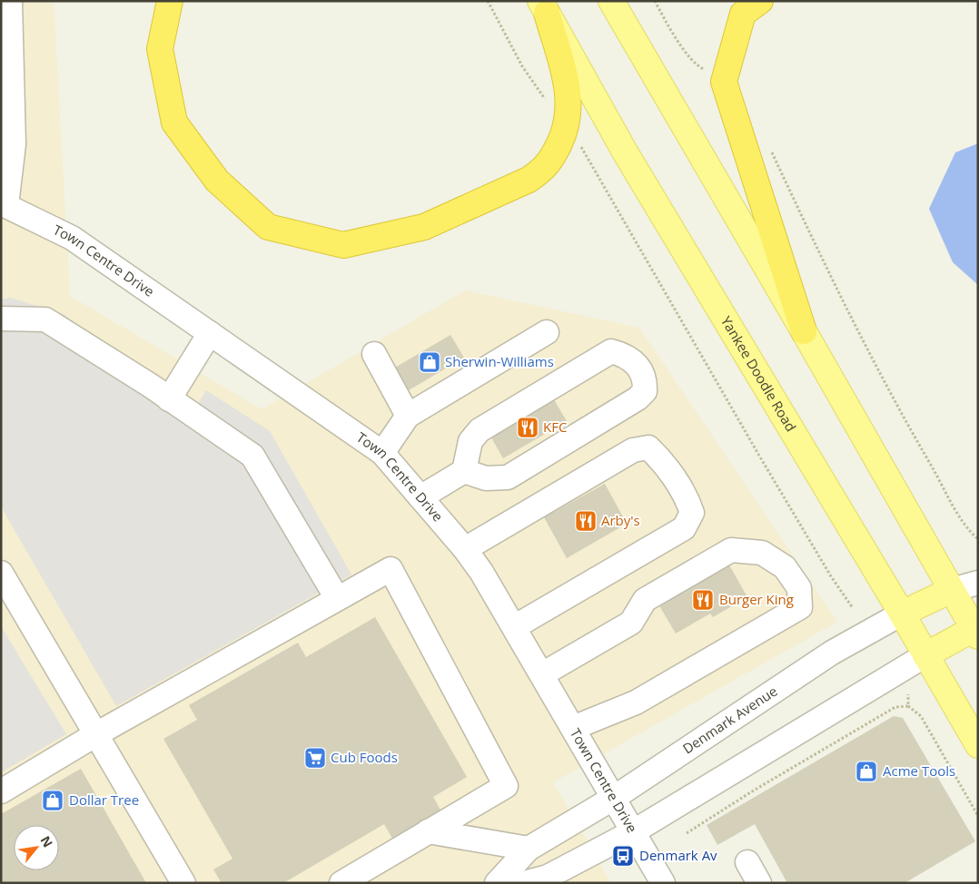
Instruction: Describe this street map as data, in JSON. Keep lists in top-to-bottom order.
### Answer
{
  "streets": {
    "main road": ["Yankee Doodle Road", "Denmark Avenue"],
    "street": ["Town Centre Drive"]
  },
  "crossings": [
    ["Town Centre Drive", "Denmark Avenue"],
    ["Yankee Doodle Road", "Denmark Avenue"]
  ],
  "places": {
    "shop": ["Sherwin-Williams", "Acme Tools", "Dollar Tree"],
    "restaurant": ["KFC", "Arby's", "Burger King"],
    "supermarket": ["Cub Foods"],
    "bus stop": ["Denmark Av"]
  },
  "north": "top right"
}
